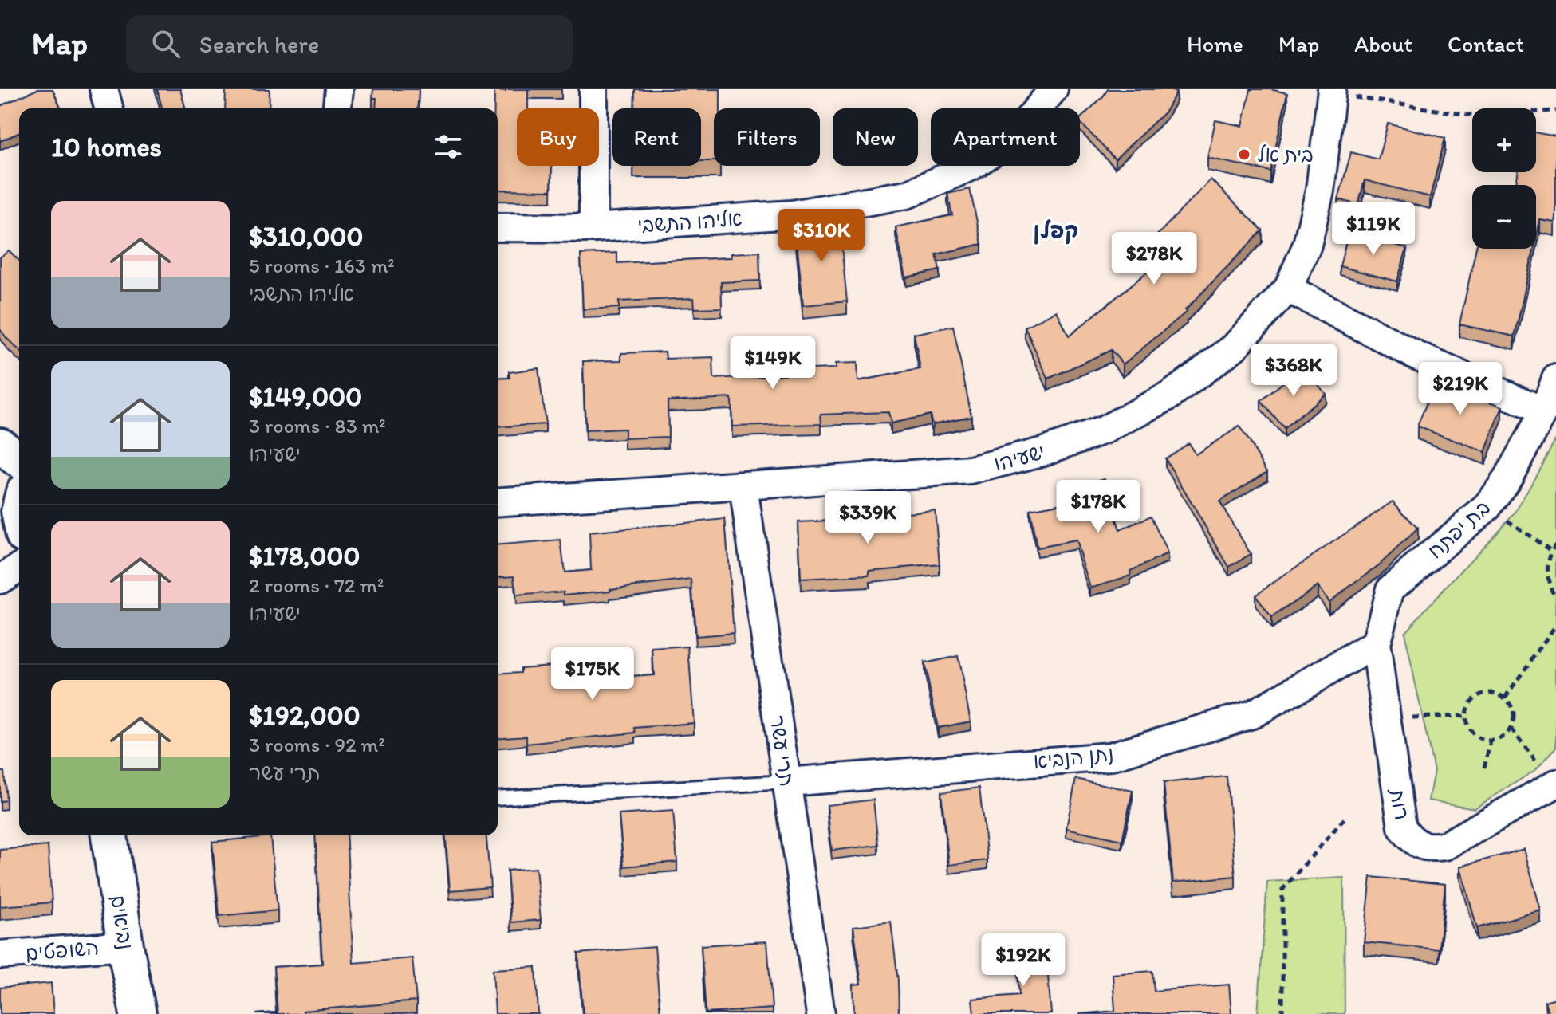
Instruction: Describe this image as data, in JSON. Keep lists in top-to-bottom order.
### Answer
{
  "streets": {
    "street": [
      "אליהו התשבי",
      "ישעיהו",
      "בת יפתח",
      "תרי עשר",
      "נתן הנביא",
      "רות",
      "נביאים",
      "השופטים"
    ]
  },
  "crossings": [
    ["ישעיהו", "תרי עשר"],
    ["בת יפתח", "נתן הנביא"],
    ["בת יפתח", "רות"],
    ["תרי עשר", "נתן הנביא"],
    ["נתן הנביא", "רות"],
    ["נביאים", "השופטים"]
  ],
  "districts": ["קפלן"],
  "places": ["בית אל"],
  "page": {
    "header": "Map",
    "search": "Search here",
    "nav": [
      "Home",
      "Map",
      "About",
      "Contact"
    ],
    "map_buttons": ["+", "−"],
    "chip": [
      "Buy",
      "Rent",
      "Filters",
      "New",
      "Apartment"
    ],
    "heading": "10 homes",
    "list": [
      {
        "name": "$310,000",
        "note": "5 rooms · 163 m² · אליהו התשבי"
      },
      {
        "name": "$149,000",
        "note": "3 rooms · 83 m² · ישעיהו"
      },
      {
        "name": "$178,000",
        "note": "2 rooms · 72 m² · ישעיהו"
      },
      {
        "name": "$192,000",
        "note": "3 rooms · 92 m² · תרי עשר"
      }
    ],
    "price": [
      "$119K",
      "$310K",
      "$278K",
      "$149K",
      "$368K",
      "$219K",
      "$178K",
      "$339K",
      "$175K",
      "$192K"
    ]
  }
}
